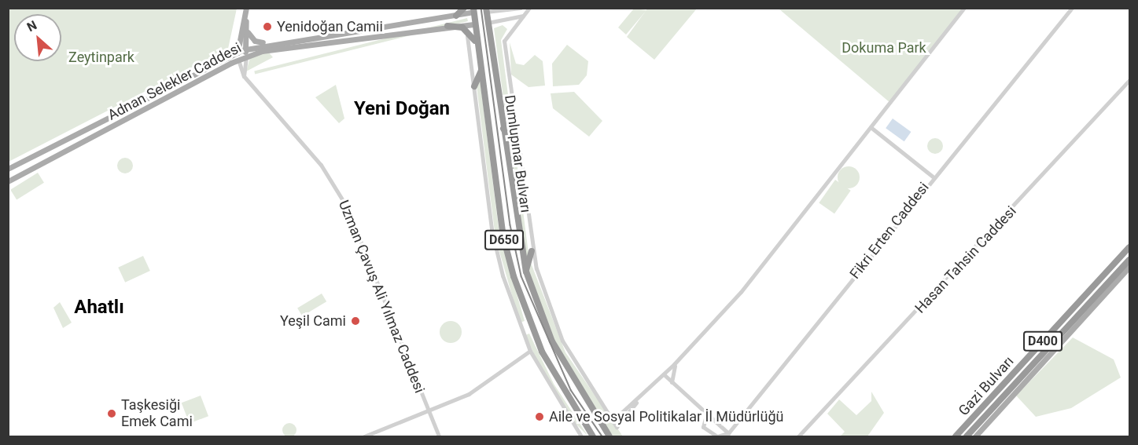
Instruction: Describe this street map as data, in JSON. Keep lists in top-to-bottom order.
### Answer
{
  "streets": {
    "highway": [
      "Dumlupınar Bulvarı",
      "D650",
      "D400",
      "Gazi Bulvarı"
    ],
    "main road": ["Adnan Selekler Caddesi"],
    "street": ["Fikri Erten Caddesi", "Hasan Tahsin Caddesi", "Uzman Çavuş Ali Yılmaz Caddesi"]
  },
  "crossings": [
    ["Adnan Selekler Caddesi", "Dumlupınar Bulvarı"]
  ],
  "districts": ["Yeni Doğan", "Ahatlı"],
  "parks": ["Dokuma Park", "Zeytinpark"],
  "places": [
    "Yenidoğan Camii",
    "Yeşil Cami",
    "Taşkesiği Emek Cami",
    "Aile ve Sosyal Politikalar İl Müdürlüğü"
  ],
  "north": "top left"
}
